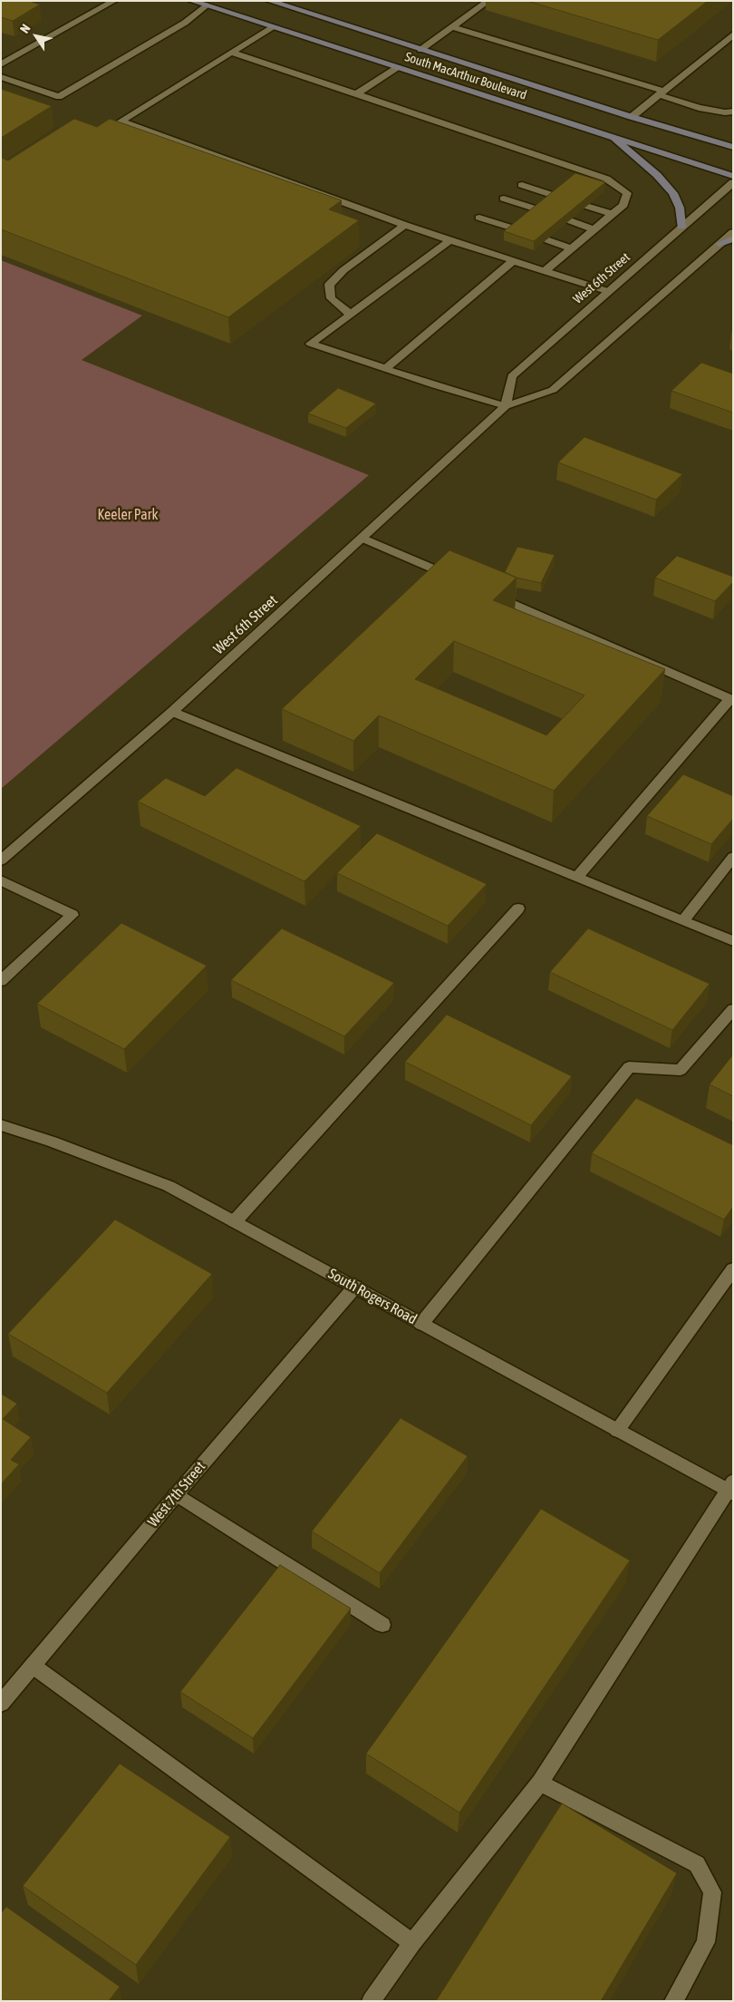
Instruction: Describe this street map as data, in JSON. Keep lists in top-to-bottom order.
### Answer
{
  "streets": {
    "main road": ["South MacArthur Boulevard"],
    "street": ["West 6th Street", "South Rogers Road", "West 7th Street"]
  },
  "crossings": [
    ["South Rogers Road", "West 7th Street"]
  ],
  "parks": ["Keeler Park"],
  "north": "top left"
}
